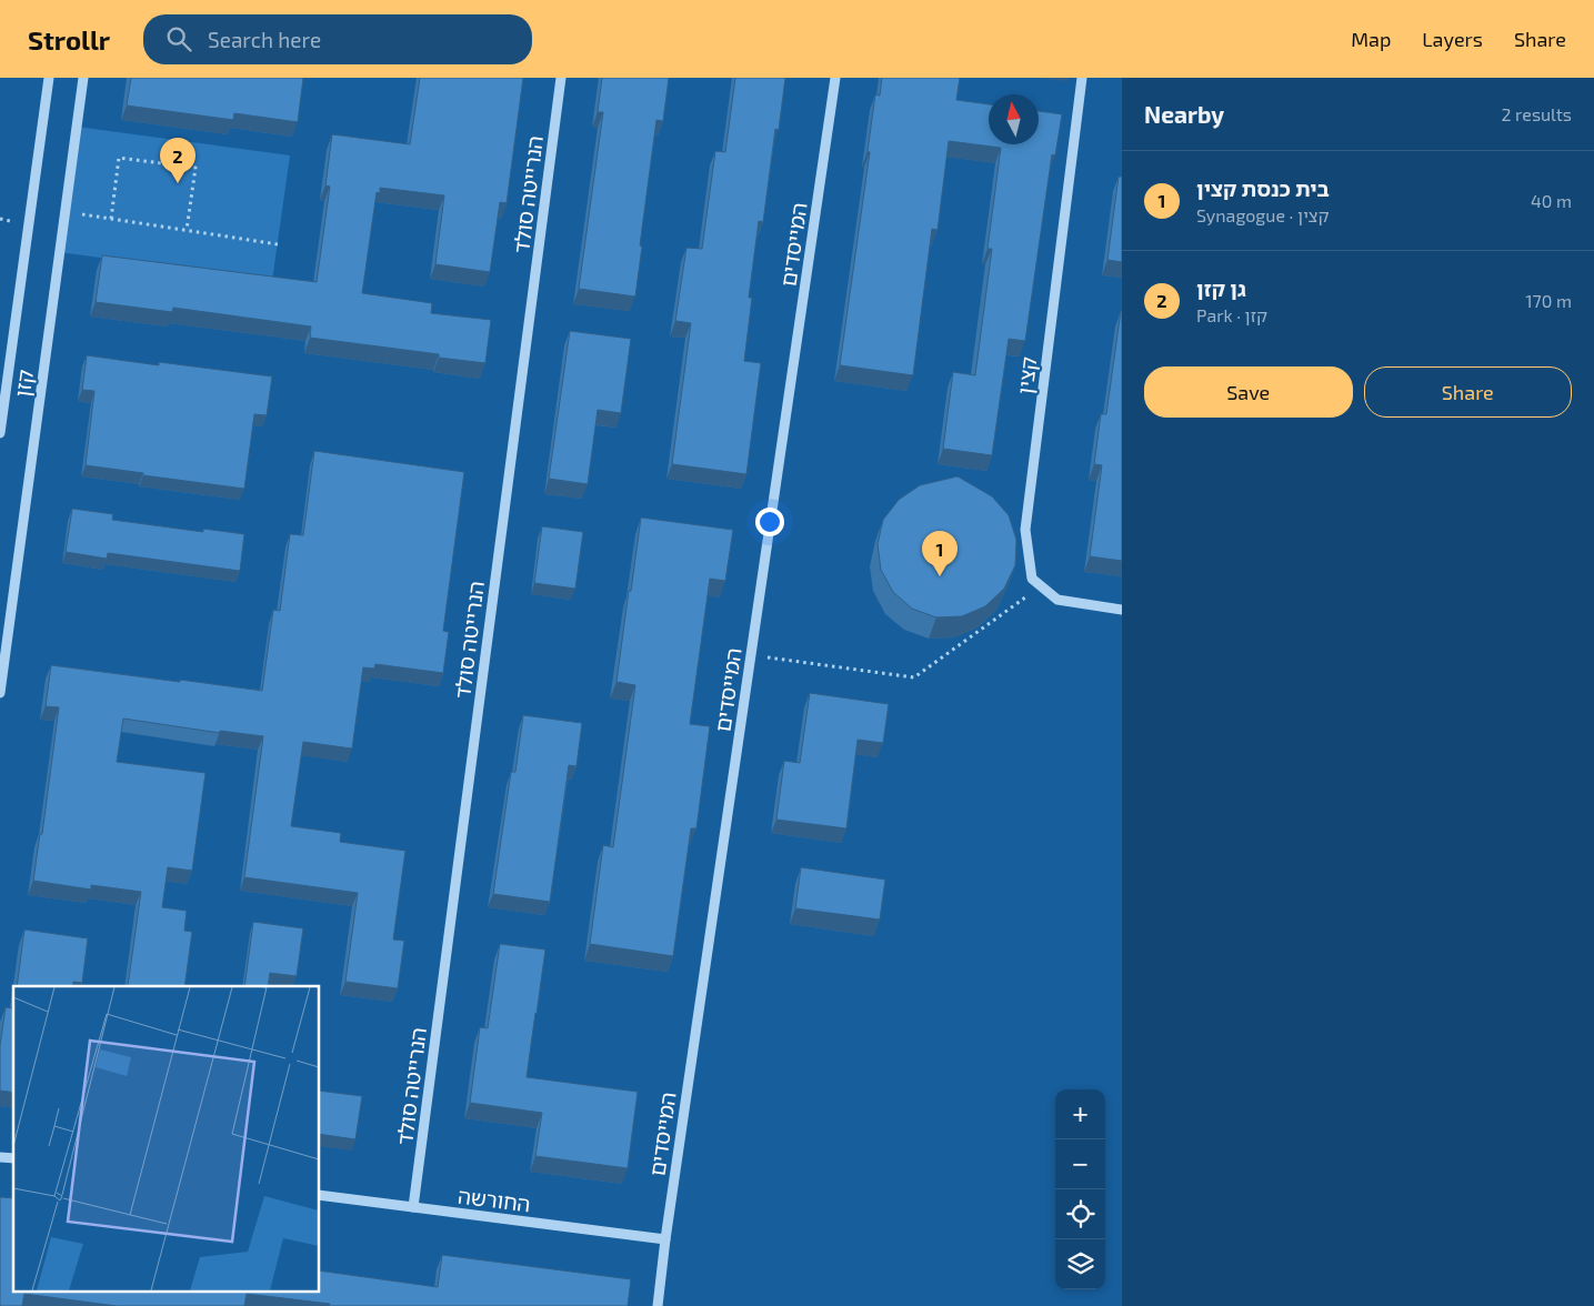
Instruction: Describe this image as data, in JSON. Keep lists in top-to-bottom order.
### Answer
{
  "streets": {
    "street": [
      "הנרייטה סולד",
      "המייסדים",
      "קצין",
      "קזן",
      "החורשה"
    ]
  },
  "crossings": [
    ["הנרייטה סולד", "החורשה"],
    ["המייסדים", "החורשה"]
  ],
  "north": "top",
  "page": {
    "header": "Strollr",
    "search": "Search here",
    "nav": ["Map", "Layers", "Share"],
    "heading": ["Nearby", "2 results"],
    "pins": ["2", "1"],
    "list": [
      {
        "mark": "1",
        "name": "בית כנסת קצין",
        "note": "Synagogue · קצין",
        "value": "40 m"
      },
      {
        "mark": "2",
        "name": "גן קזן",
        "note": "Park · קזן",
        "value": "170 m"
      }
    ],
    "buttons": ["Save", "Share"],
    "map_buttons": ["+", "−"]
  }
}
